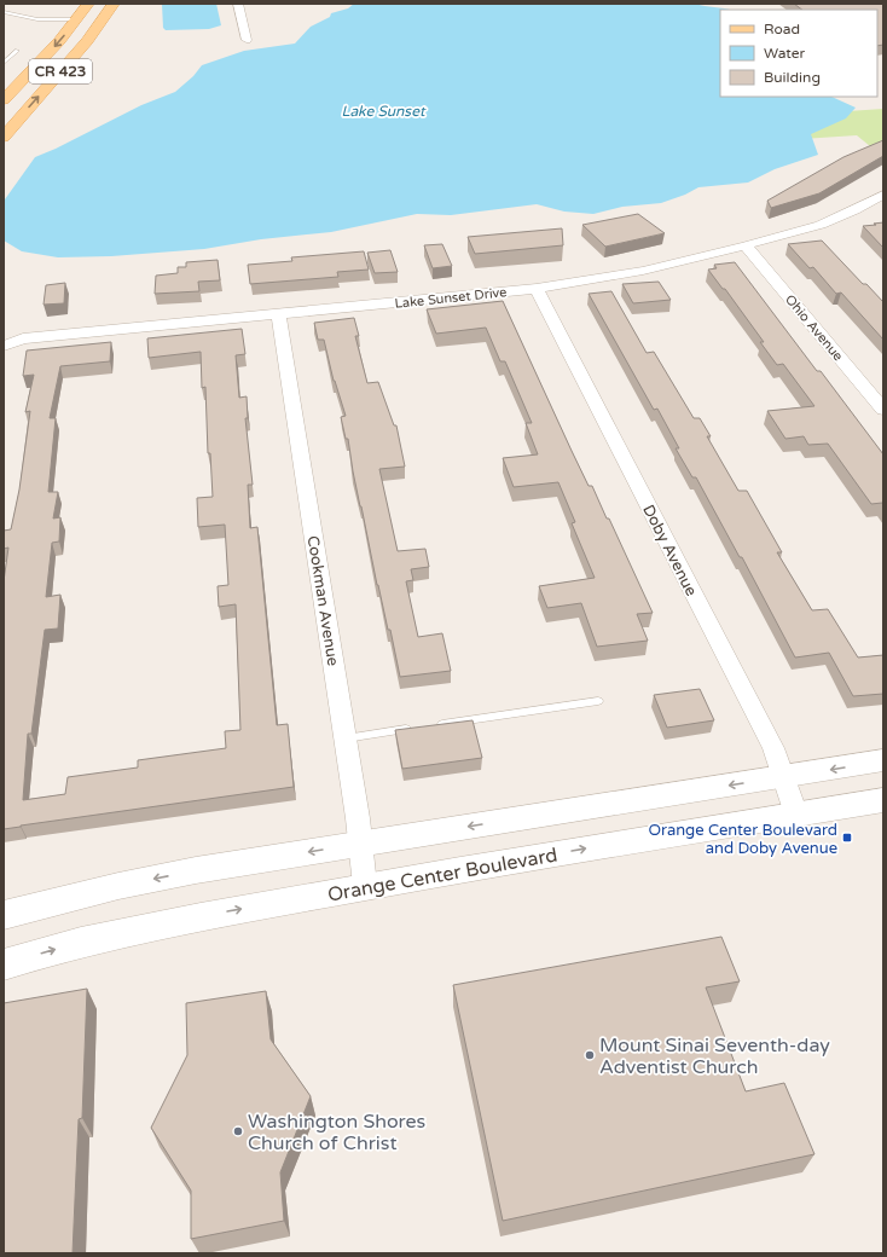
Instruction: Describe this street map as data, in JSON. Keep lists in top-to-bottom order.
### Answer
{
  "streets": {
    "main road": ["CR 423"],
    "street": [
      "Lake Sunset Drive",
      "Ohio Avenue",
      "Doby Avenue",
      "Cookman Avenue",
      "Orange Center Boulevard"
    ]
  },
  "crossings": [
    ["Lake Sunset Drive", "Ohio Avenue"],
    ["Lake Sunset Drive", "Doby Avenue"],
    ["Lake Sunset Drive", "Cookman Avenue"],
    ["Doby Avenue", "Orange Center Boulevard"],
    ["Cookman Avenue", "Orange Center Boulevard"]
  ],
  "water": ["Lake Sunset"],
  "places": {
    "transit": ["Orange Center Boulevard and Doby Avenue"],
    "other": ["Mount Sinai Seventh-day Adventist Church", "Washington Shores Church of Christ"]
  },
  "legend": ["Road", "Water", "Building"]
}
